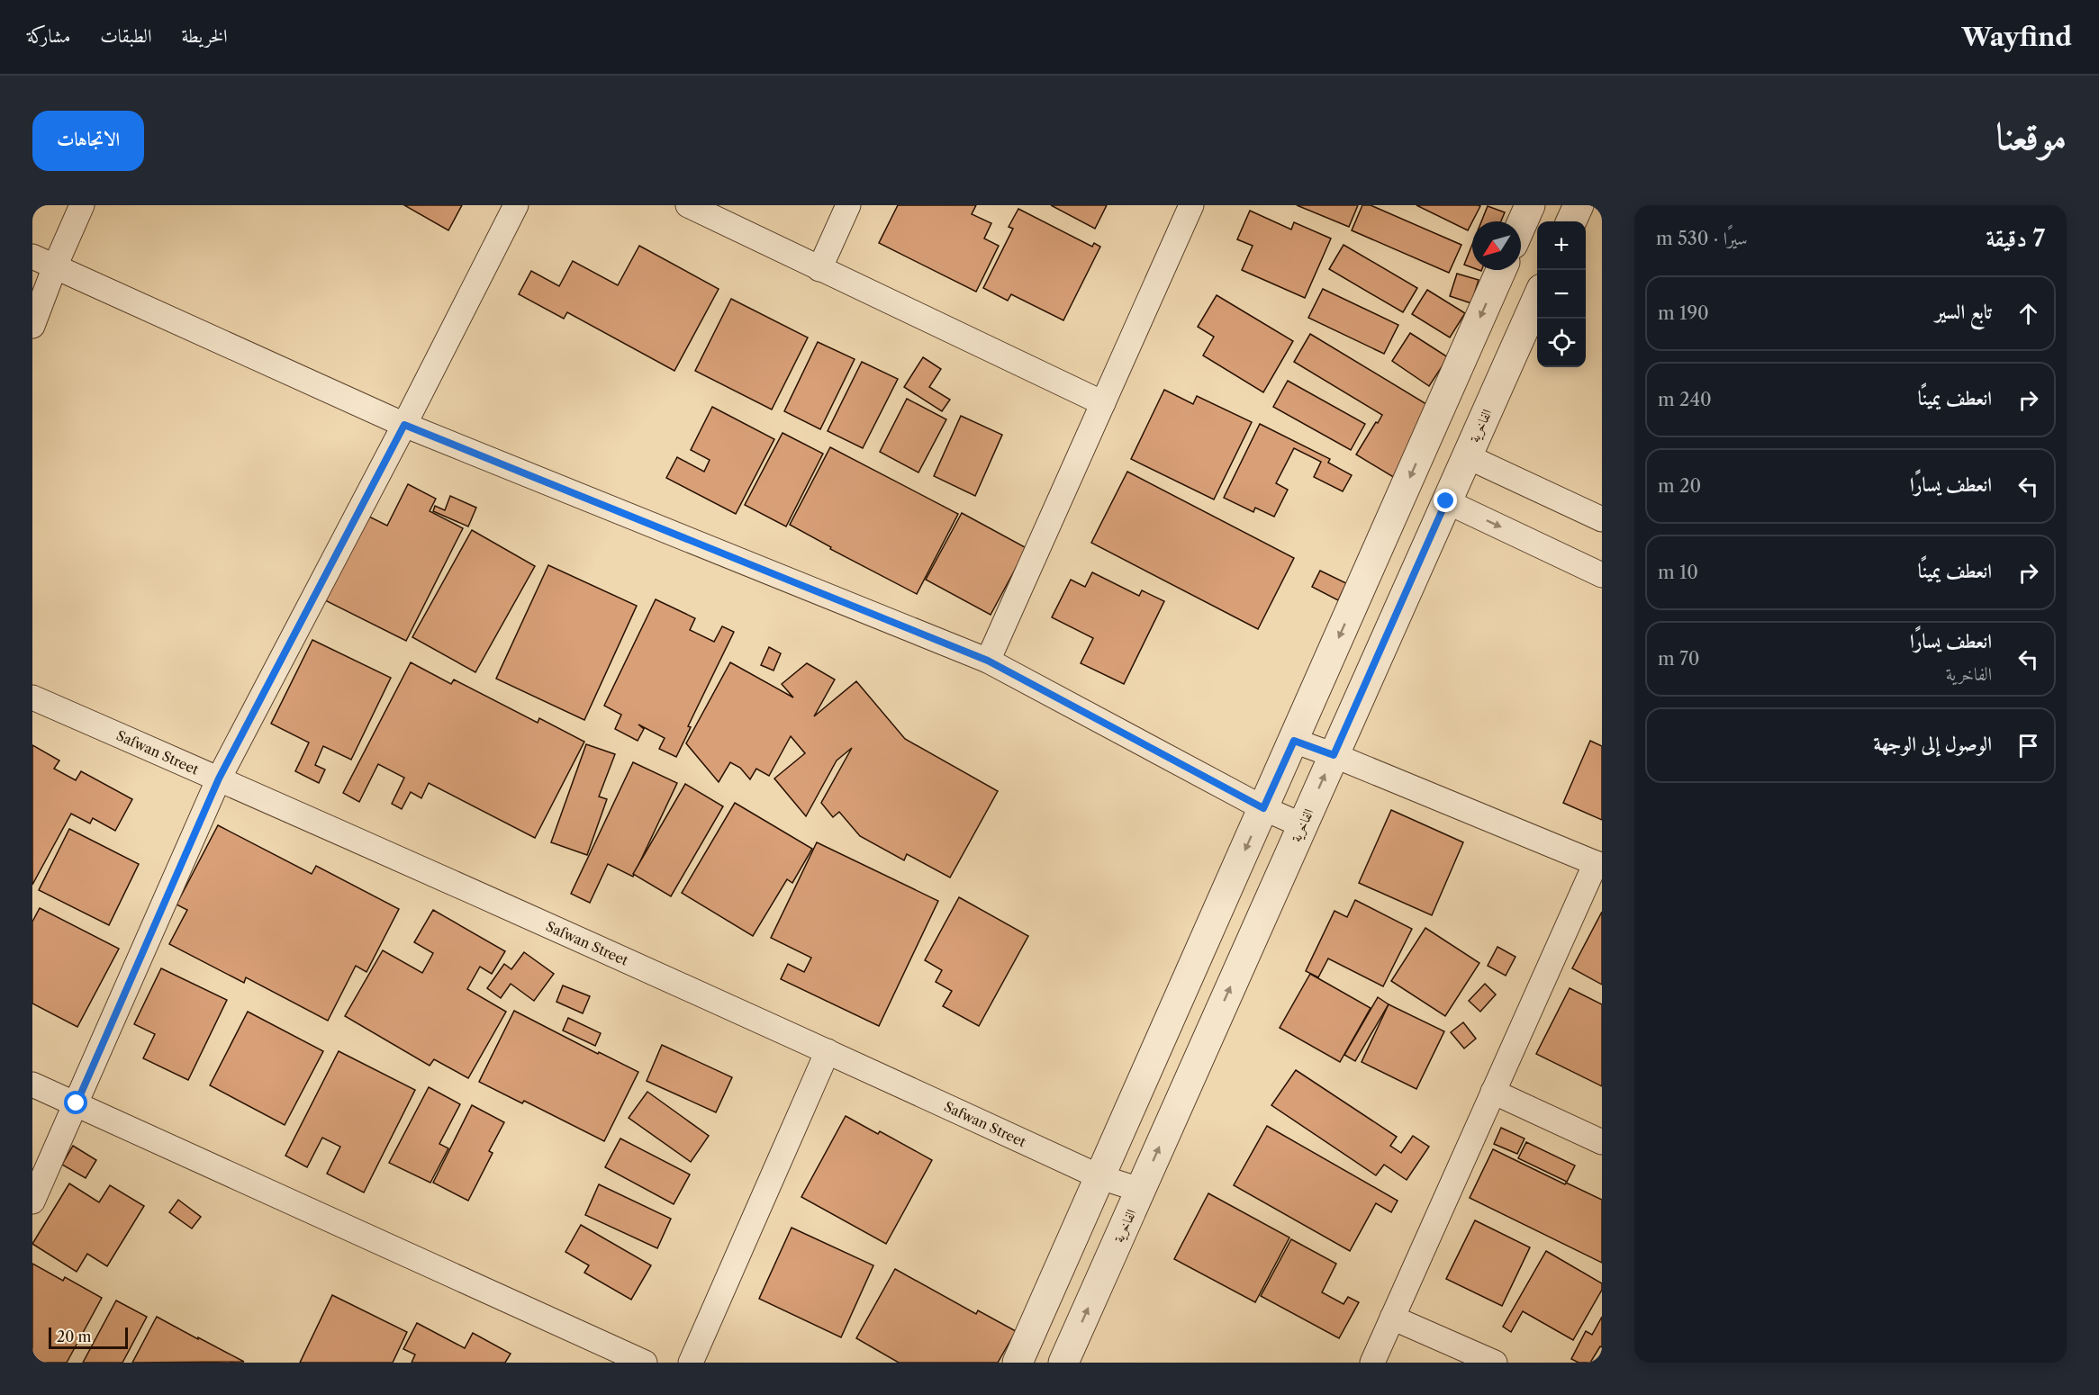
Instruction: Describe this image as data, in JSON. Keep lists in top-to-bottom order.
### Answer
{
  "streets": {
    "street": ["الفاخرية", "Safwan Street"]
  },
  "crossings": [
    ["الفاخرية", "Safwan Street"]
  ],
  "scale_bar": "20 m",
  "north": "bottom left",
  "page": {
    "header": "Wayfind",
    "nav": ["الخريطة", "الطبقات", "مشاركة"],
    "title": "موقعنا",
    "buttons": "الاتجاهات",
    "heading": ["7 دقيقة", "سيرًا · 530 m"],
    "map_buttons": ["+", "−"],
    "list": [
      ["تابع السير", "190 m"],
      ["انعطف يمينًا", "240 m"],
      ["انعطف يسارًا", "20 m"],
      ["انعطف يمينًا", "10 m"],
      ["انعطف يسارًا", "الفاخرية", "70 m"],
      "الوصول إلى الوجهة"
    ],
    "scale": "20 m"
  }
}
